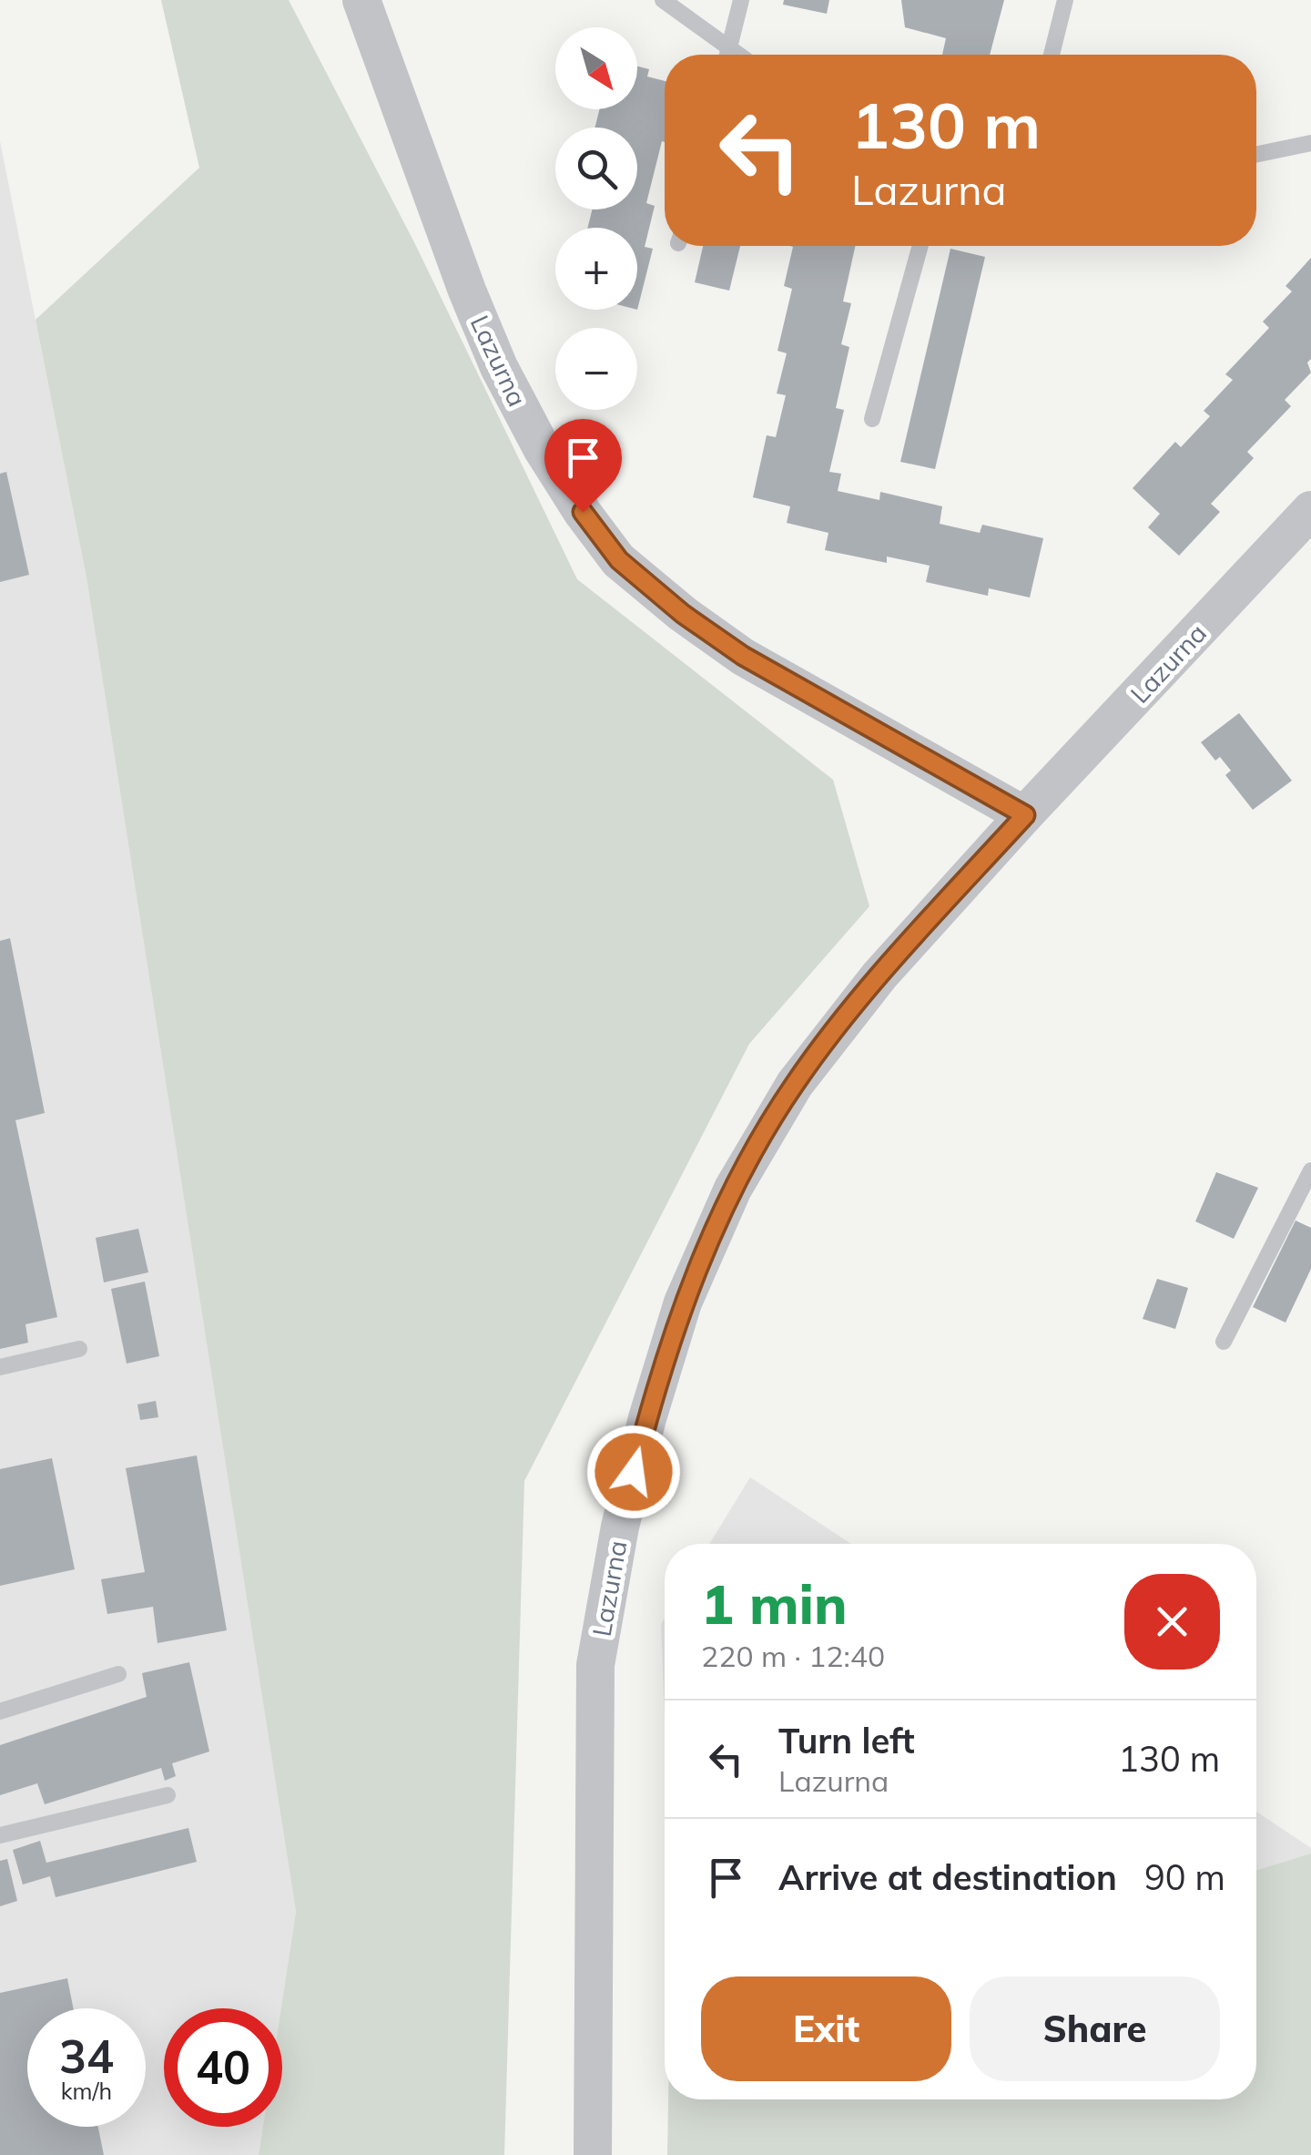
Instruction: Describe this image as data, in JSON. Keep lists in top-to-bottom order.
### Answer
{
  "streets": {
    "street": ["Lazurna"]
  },
  "north": "bottom right",
  "page": {
    "map_buttons": ["+", "−"],
    "turn": ["130 m", "Lazurna"],
    "heading": ["1 min", "220 m · 12:40"],
    "list": [
      {
        "name": "Turn left",
        "note": "Lazurna",
        "value": "130 m"
      },
      {
        "name": "Arrive at destination",
        "value": "90 m"
      }
    ],
    "buttons": ["Exit", "Share"],
    "speed": "34 km/h",
    "limit": "40"
  }
}
